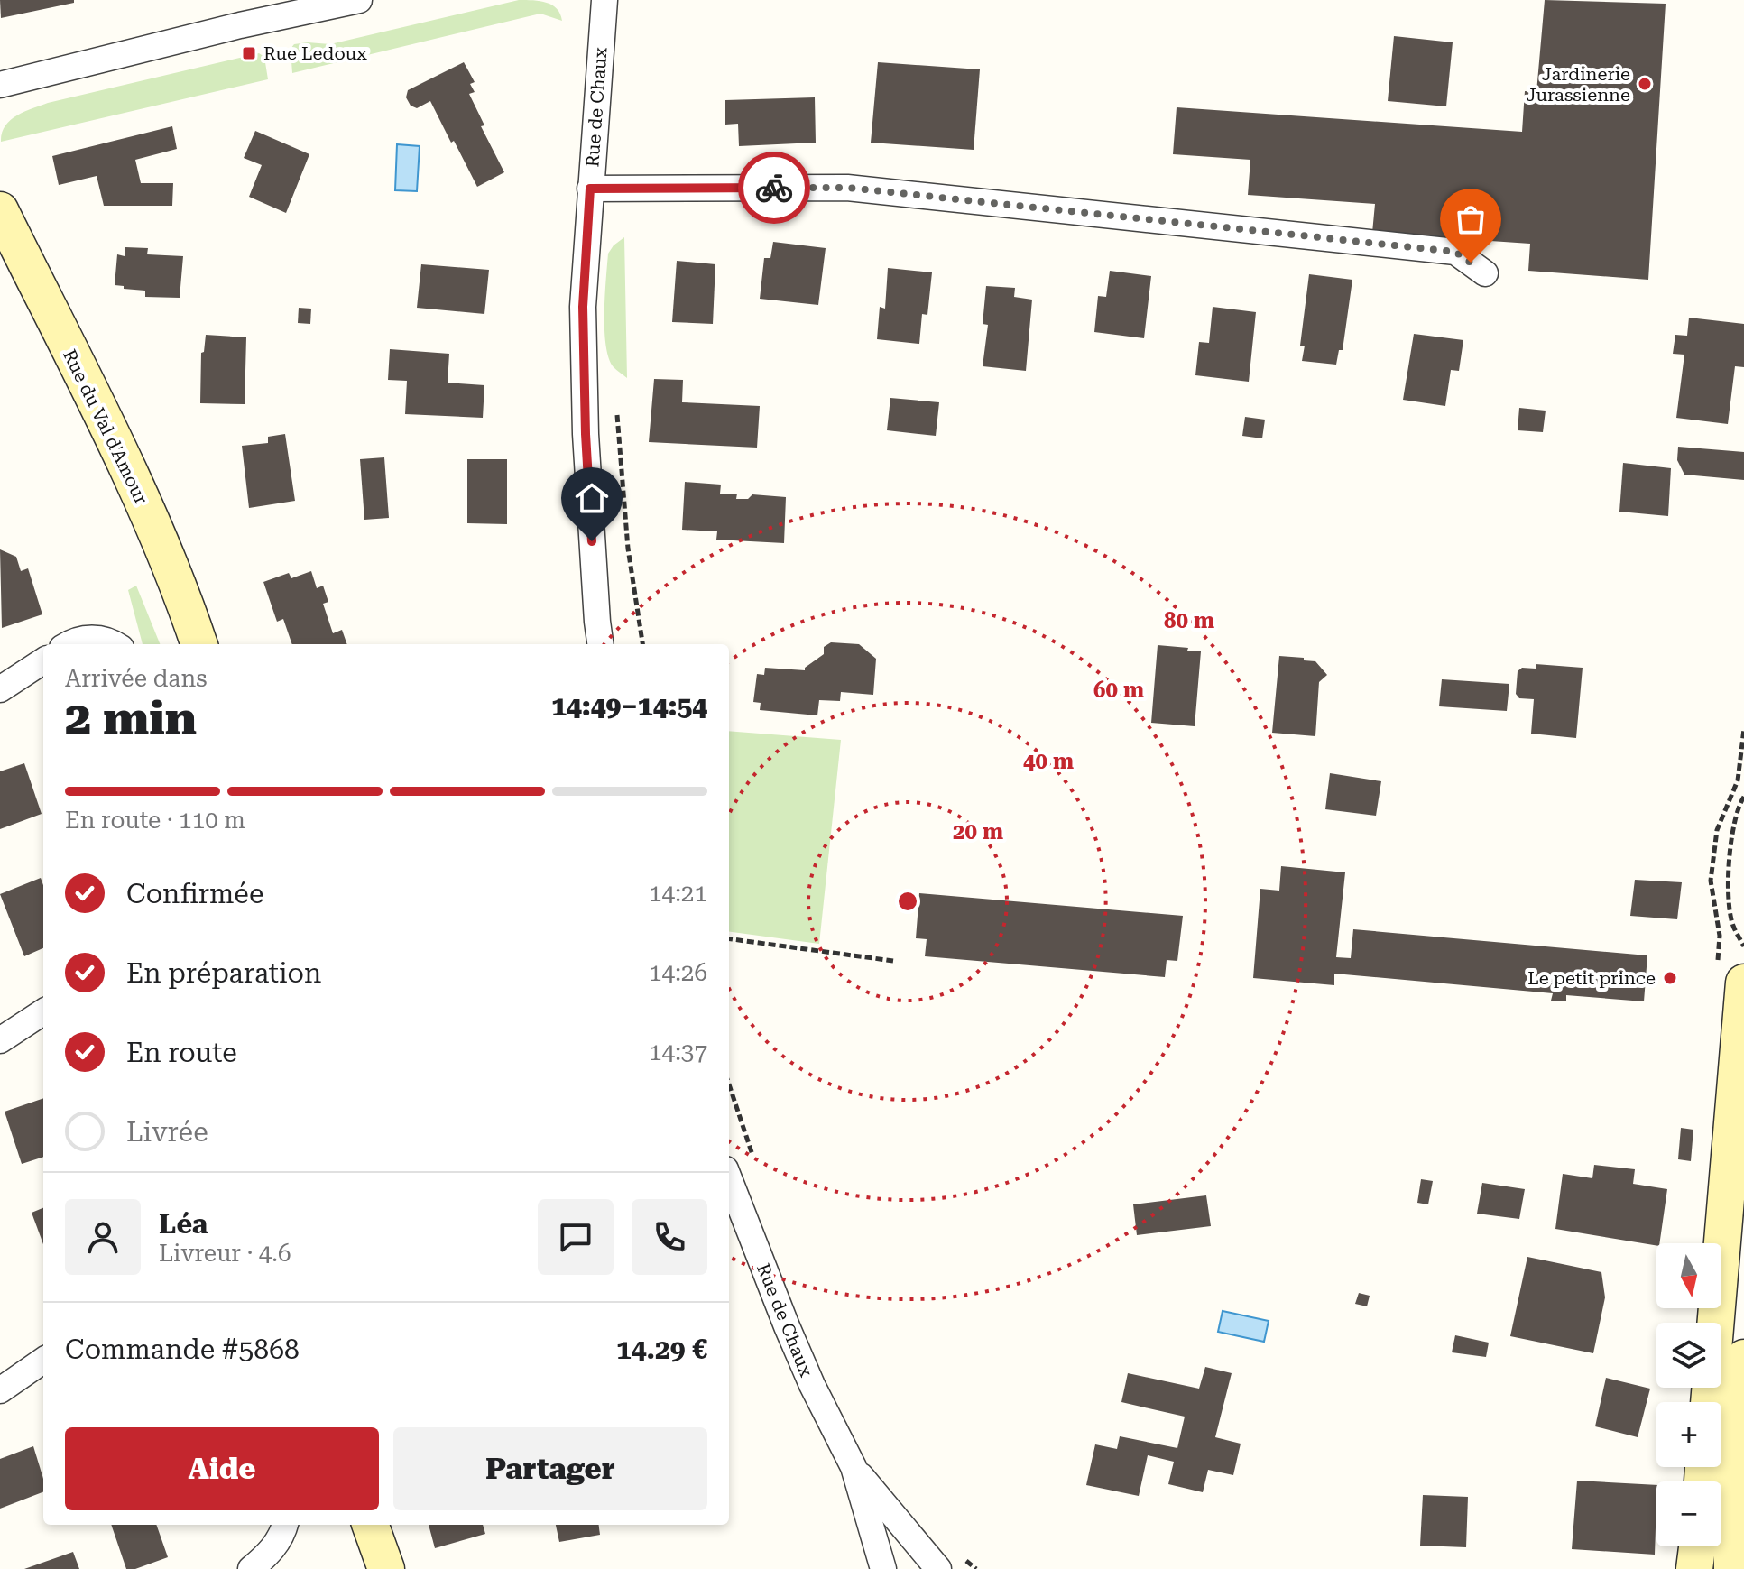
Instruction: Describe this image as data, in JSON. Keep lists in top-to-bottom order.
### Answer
{
  "streets": {
    "main road": ["Rue du Val d'Amour"],
    "street": ["Rue de Chaux"]
  },
  "places": {
    "transit": ["Rue Ledoux"],
    "other": ["Jardinerie Jurassienne", "Le petit prince"]
  },
  "north": "bottom",
  "page": {
    "heading": ["2 min", "Arrivée dans", "14:49–14:54"],
    "panel": [
      "Léa",
      "Livreur · 4.6",
      "Commande #5868",
      "14.29 €"
    ],
    "bar": "En route · 110 m",
    "list": [
      ["Confirmée", "14:21"],
      ["En préparation", "14:26"],
      ["En route", "14:37"],
      "Livrée"
    ],
    "map_buttons": ["+", "−"],
    "buttons": ["Aide", "Partager"]
  },
  "rings": [
    "80 m",
    "60 m",
    "40 m",
    "20 m"
  ]
}
